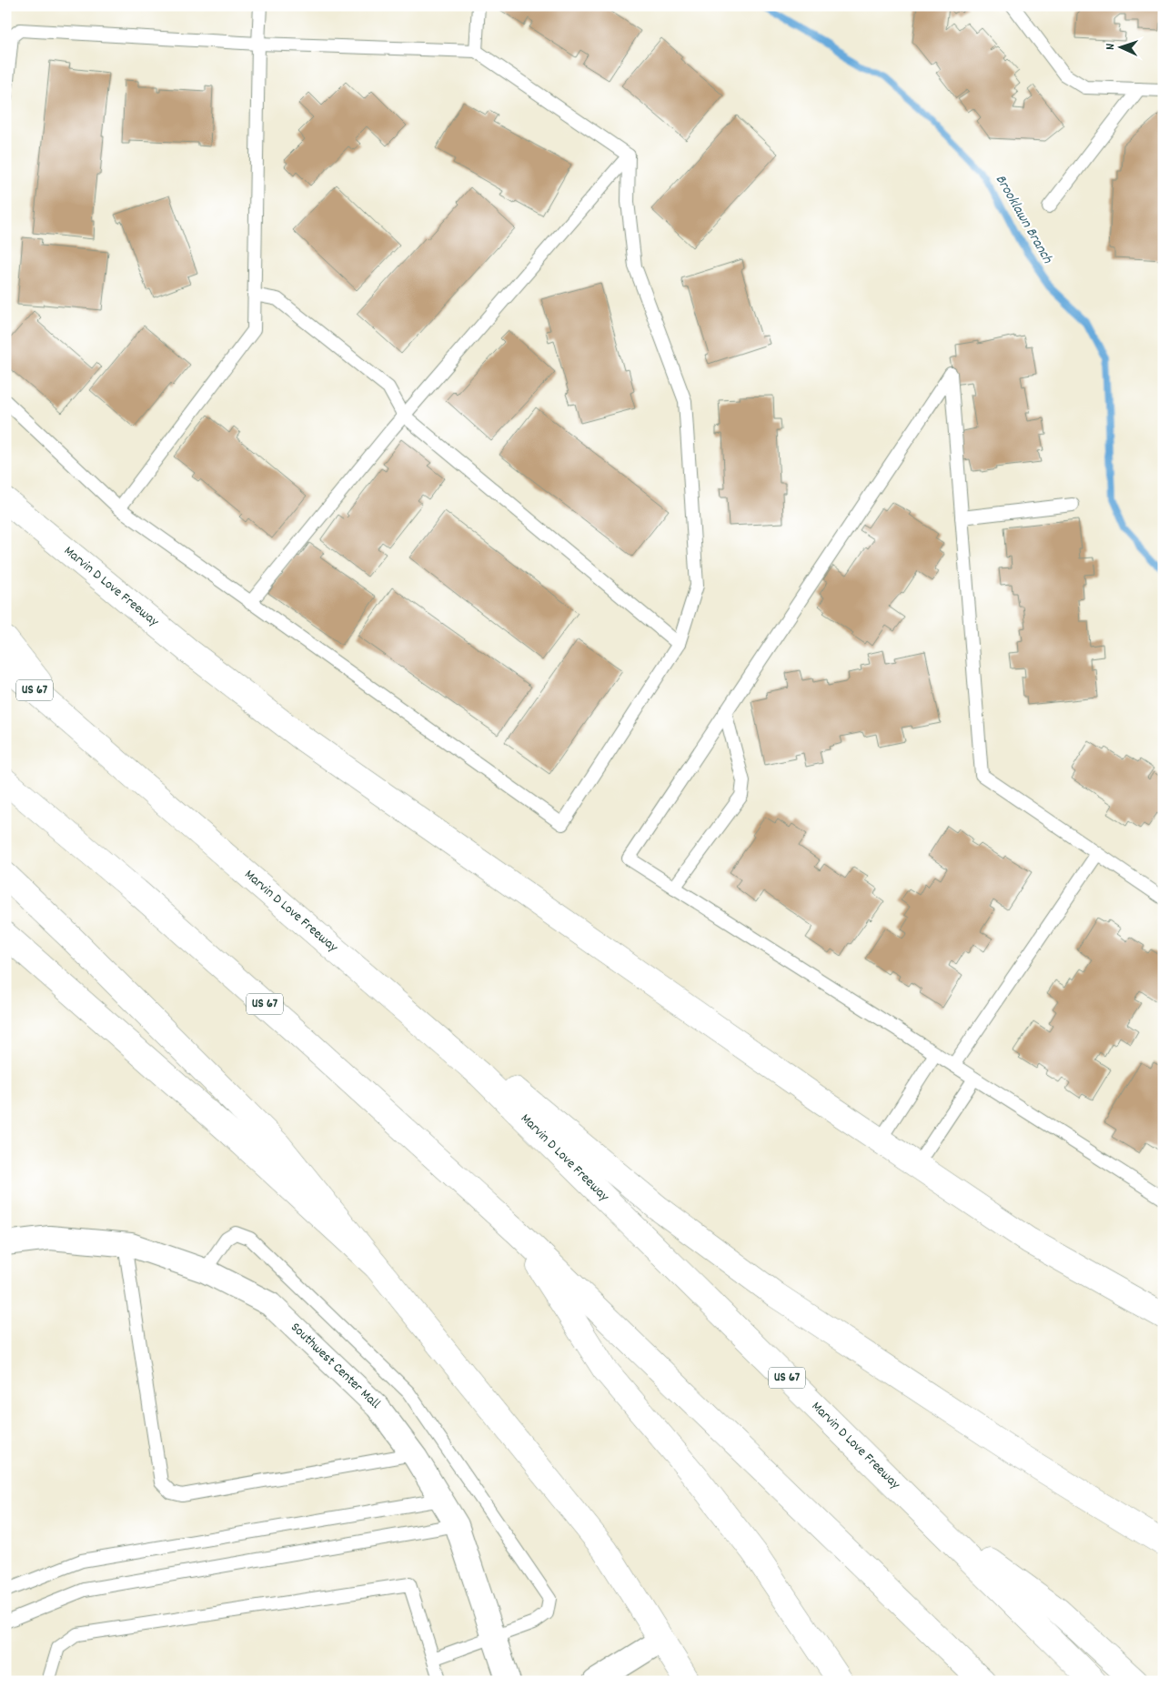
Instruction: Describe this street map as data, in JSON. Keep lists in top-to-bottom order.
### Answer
{
  "streets": {
    "main road": ["Marvin D Love Freeway", "US 67"],
    "street": ["Southwest Center Mall"]
  },
  "water": ["Brooklawn Branch"],
  "north": "left"
}
